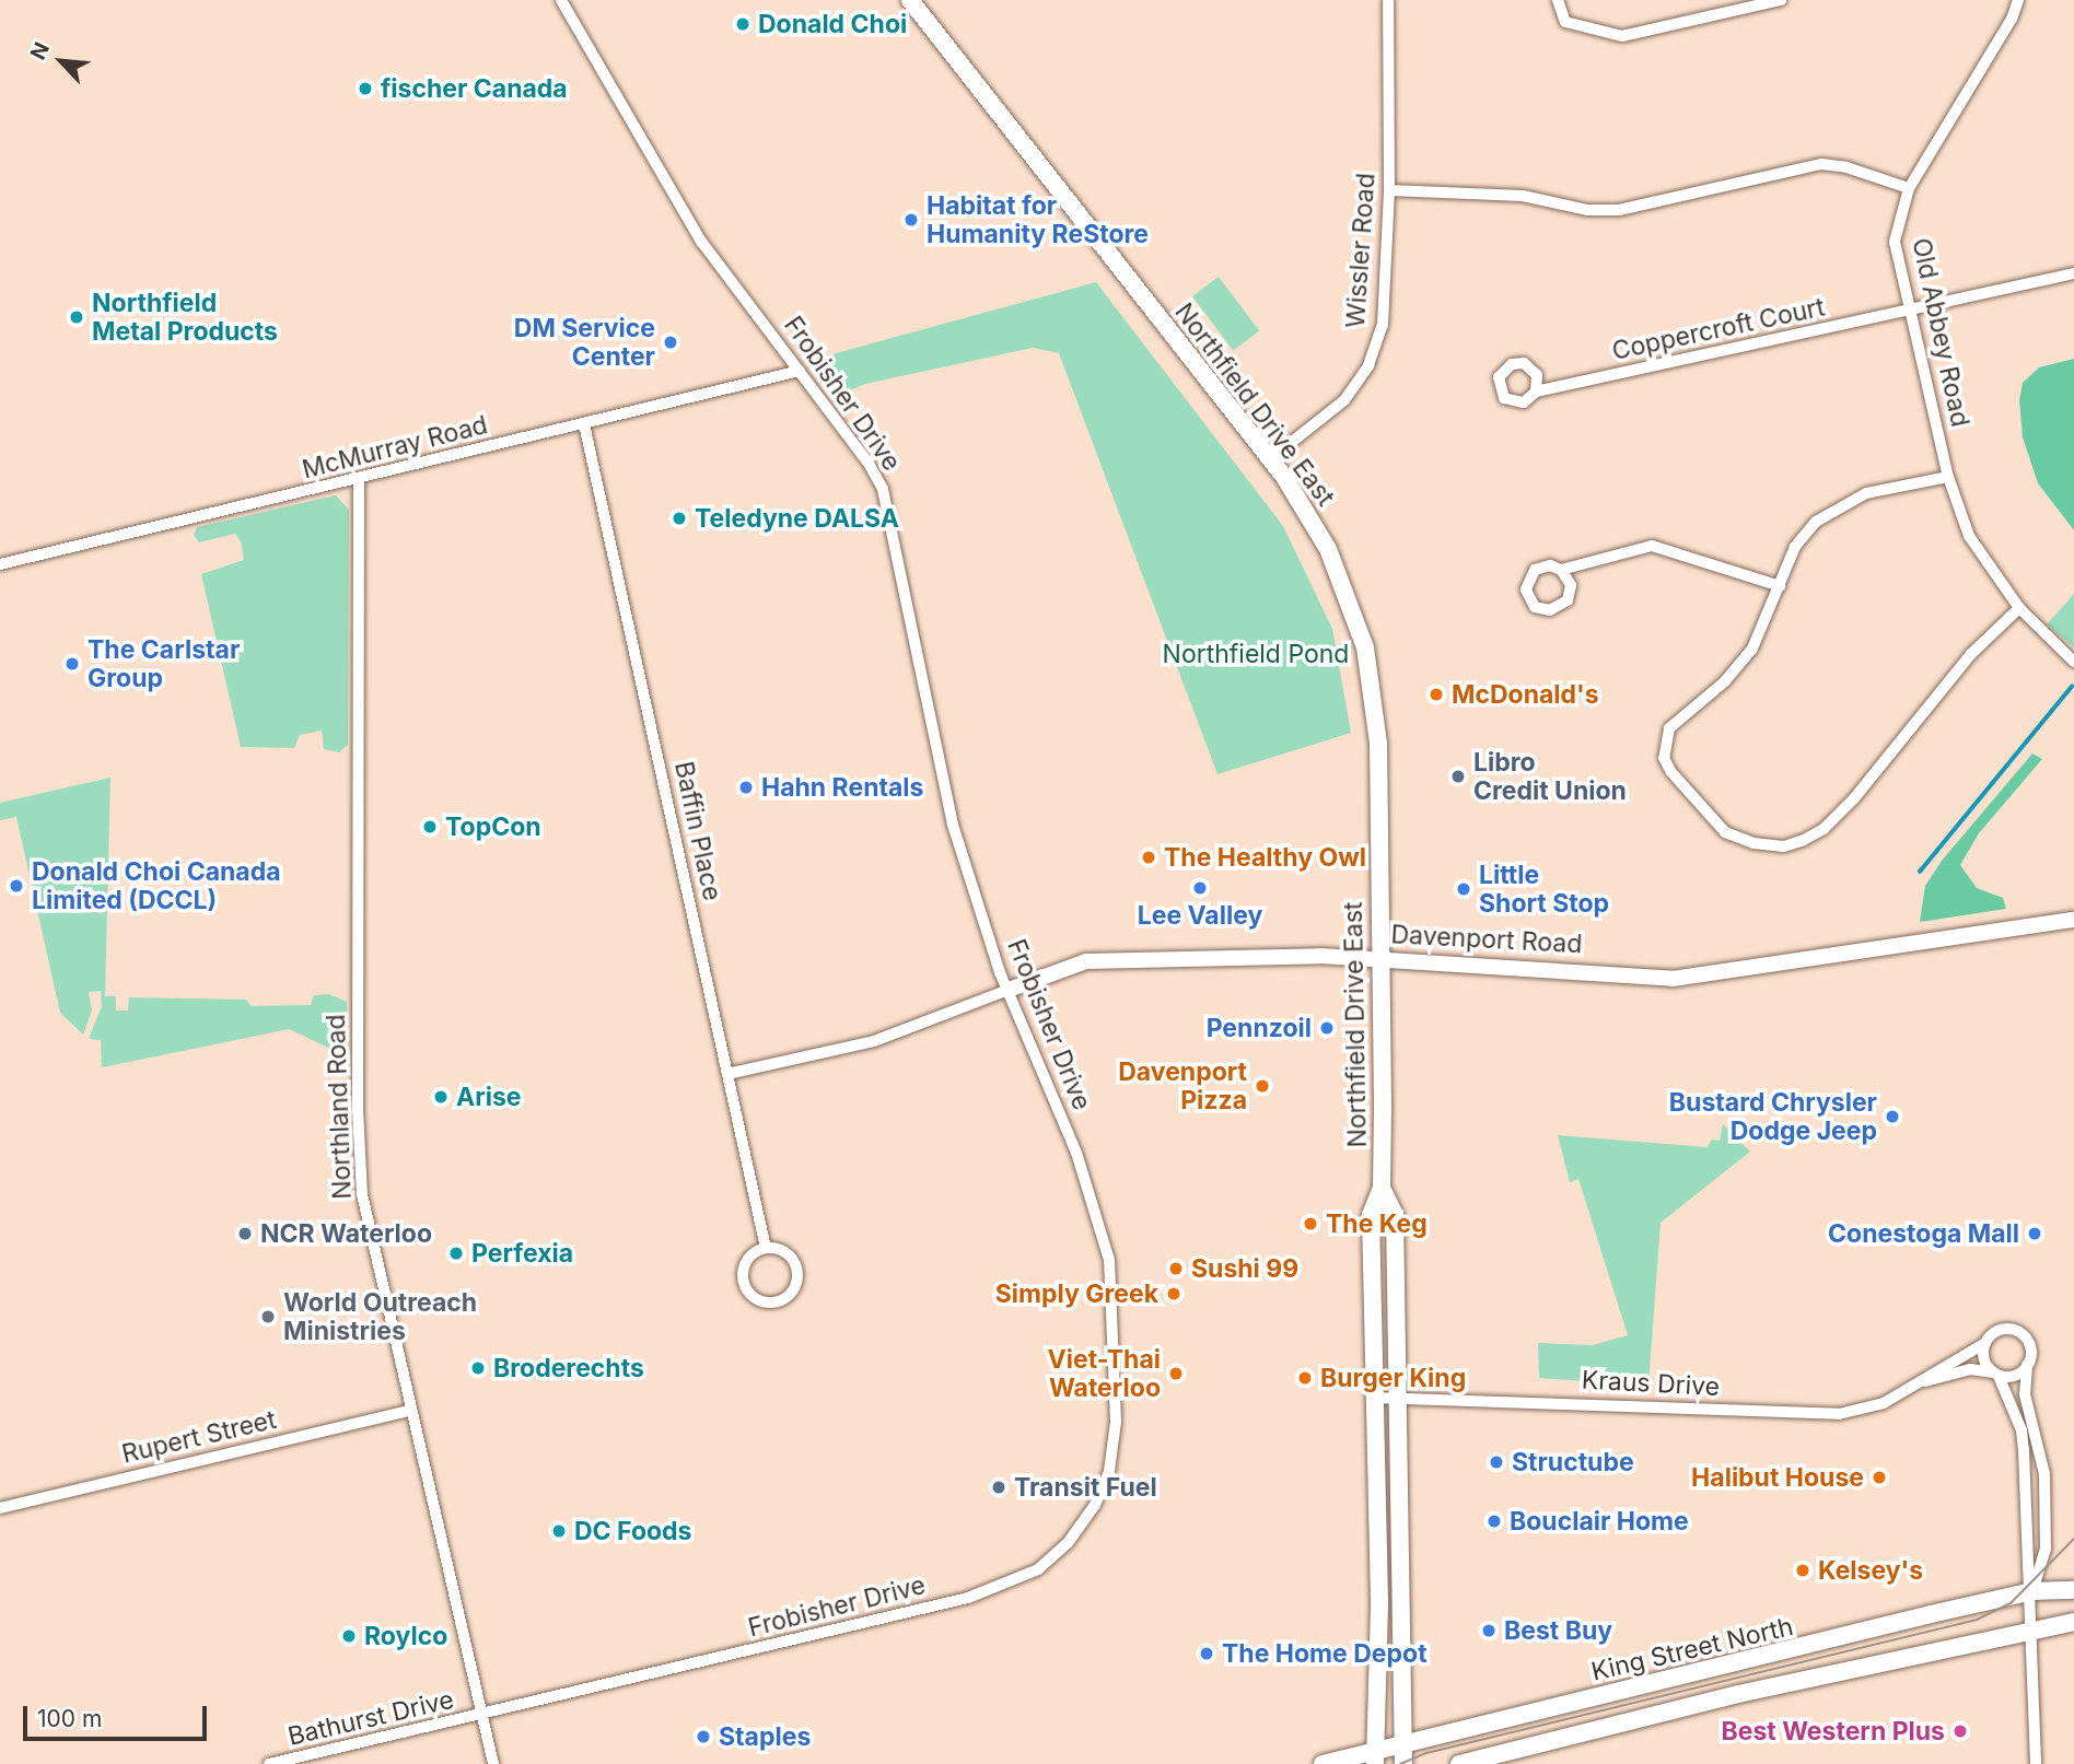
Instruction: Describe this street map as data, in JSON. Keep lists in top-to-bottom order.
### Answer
{
  "streets": {
    "main road": ["Northfield Drive East", "King Street North"],
    "street": [
      "Wissler Road",
      "Coppercroft Court",
      "Old Abbey Road",
      "Frobisher Drive",
      "McMurray Road",
      "Baffin Place",
      "Davenport Road",
      "Northland Road",
      "Kraus Drive",
      "Rupert Street",
      "Bathurst Drive"
    ]
  },
  "crossings": [
    ["Wissler Road", "Northfield Drive East"],
    ["Coppercroft Court", "Old Abbey Road"],
    ["Frobisher Drive", "McMurray Road"],
    ["Frobisher Drive", "Davenport Road"],
    ["Frobisher Drive", "Northland Road"],
    ["Frobisher Drive", "Bathurst Drive"],
    ["Northfield Drive East", "Davenport Road"],
    ["Northfield Drive East", "Kraus Drive"],
    ["Northfield Drive East", "King Street North"],
    ["McMurray Road", "Baffin Place"],
    ["McMurray Road", "Northland Road"],
    ["Baffin Place", "Davenport Road"],
    ["Northland Road", "Rupert Street"],
    ["Northland Road", "Bathurst Drive"]
  ],
  "parks": ["Northfield Pond"],
  "places": [
    "Donald Choi",
    "fischer Canada",
    "Habitat for Humanity ReStore",
    "Northfield Metal Products",
    "DM Service Center",
    "Teledyne DALSA",
    "The Carlstar Group",
    "McDonald's",
    "Libro Credit Union",
    "Hahn Rentals",
    "TopCon",
    "The Healthy Owl",
    "Donald Choi Canada Limited (DCCL)",
    "Lee Valley",
    "Little Short Stop",
    "Pennzoil",
    "Davenport Pizza",
    "Arise",
    "Bustard Chrysler Dodge Jeep",
    "The Keg",
    "NCR Waterloo",
    "Conestoga Mall",
    "Perfexia",
    "Sushi 99",
    "Simply Greek",
    "World Outreach Ministries",
    "Broderechts",
    "Viet-Thai Waterloo",
    "Burger King",
    "Structube",
    "Halibut House",
    "Transit Fuel",
    "Bouclair Home",
    "DC Foods",
    "Kelsey's",
    "Best Buy",
    "Roylco",
    "The Home Depot",
    "Best Western Plus",
    "Staples"
  ],
  "scale_bar": "100 m",
  "north": "top left"
}
